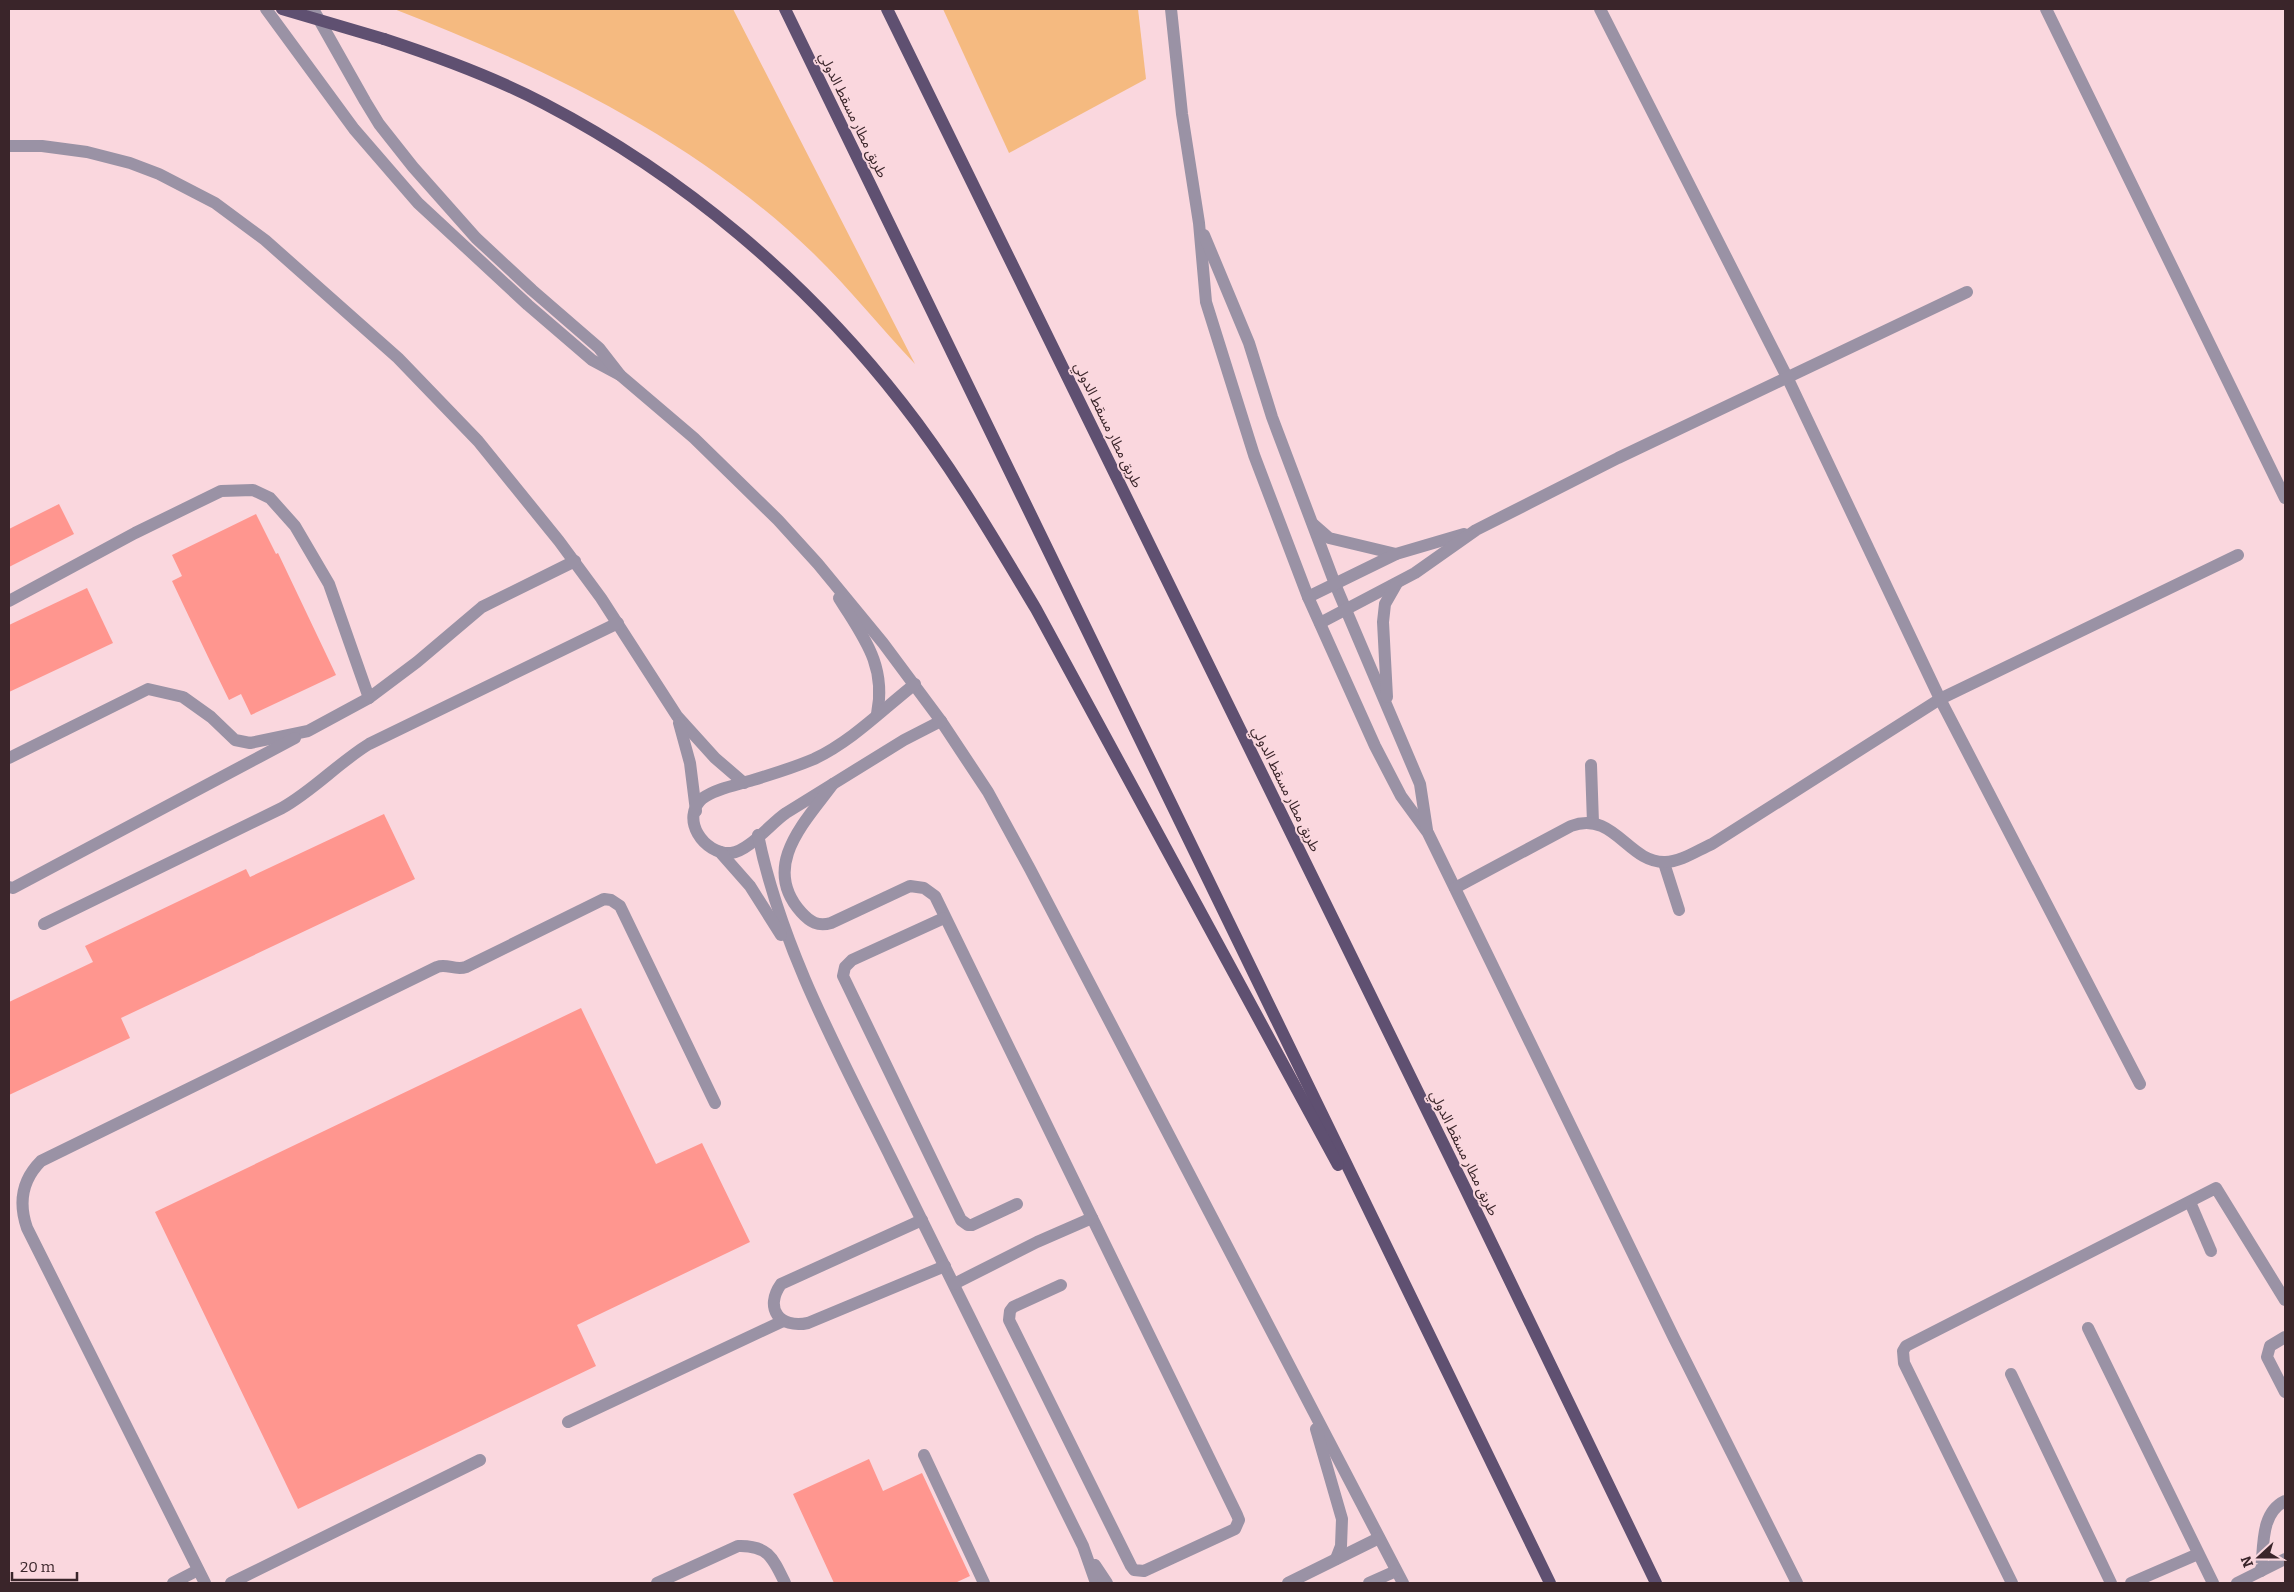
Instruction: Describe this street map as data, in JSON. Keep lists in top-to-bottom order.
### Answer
{
  "streets": {
    "main road": ["طريق مطار مسقط الدولي"]
  },
  "scale_bar": "20 m",
  "north": "left"
}
